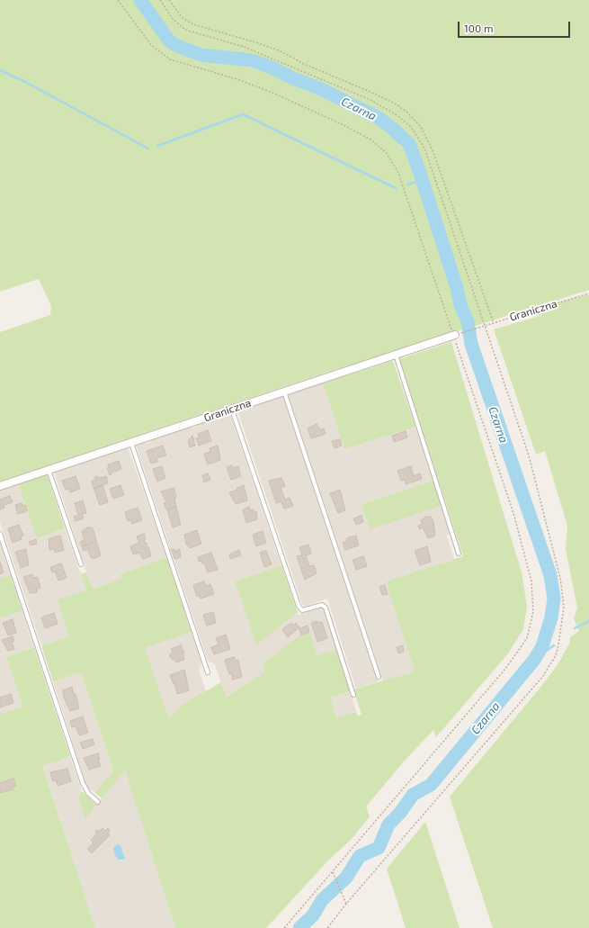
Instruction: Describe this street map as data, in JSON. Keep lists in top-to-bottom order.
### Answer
{
  "streets": {
    "street": ["Graniczna"]
  },
  "water": ["Czarna"],
  "scale_bar": "100 m"
}
